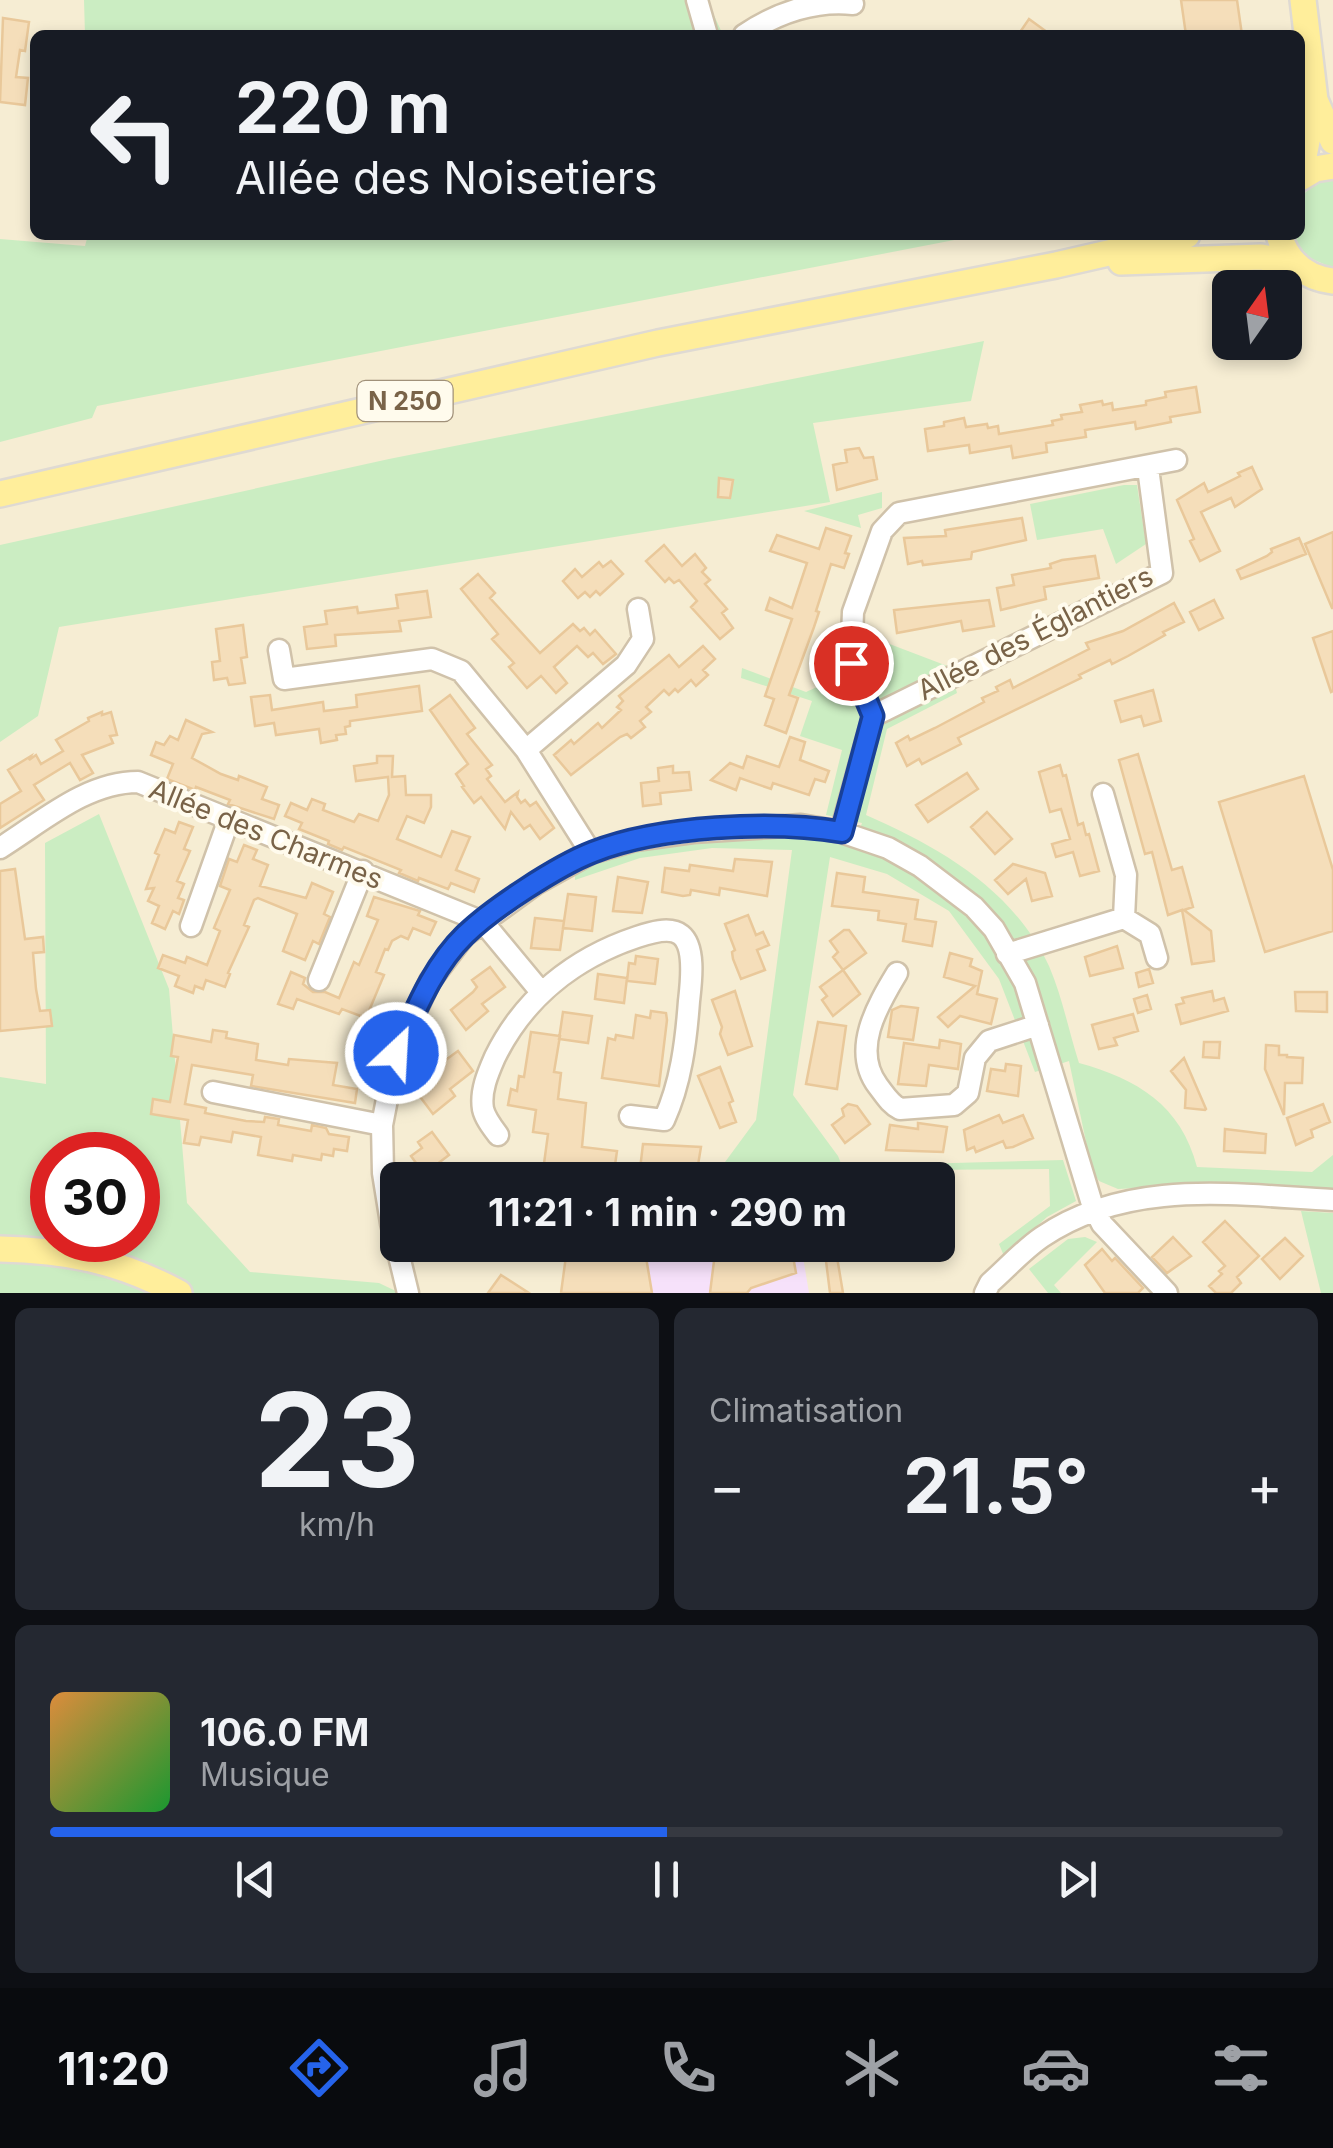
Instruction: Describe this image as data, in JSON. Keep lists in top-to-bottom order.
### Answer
{
  "streets": {
    "main road": ["N 250"],
    "street": ["Allée des Églantiers", "Allée des Charmes"]
  },
  "north": "top",
  "page": {
    "turn": ["220 m", "Allée des Noisetiers"],
    "limit": "30",
    "trip": "11:21 · 1 min · 290 m",
    "tile": [
      ["23", "km/h"],
      "Climatisation"
    ],
    "heat": ["−", "21.5°", "+"],
    "song": ["106.0 FM", "Musique"],
    "tabs": "11:20"
  }
}
